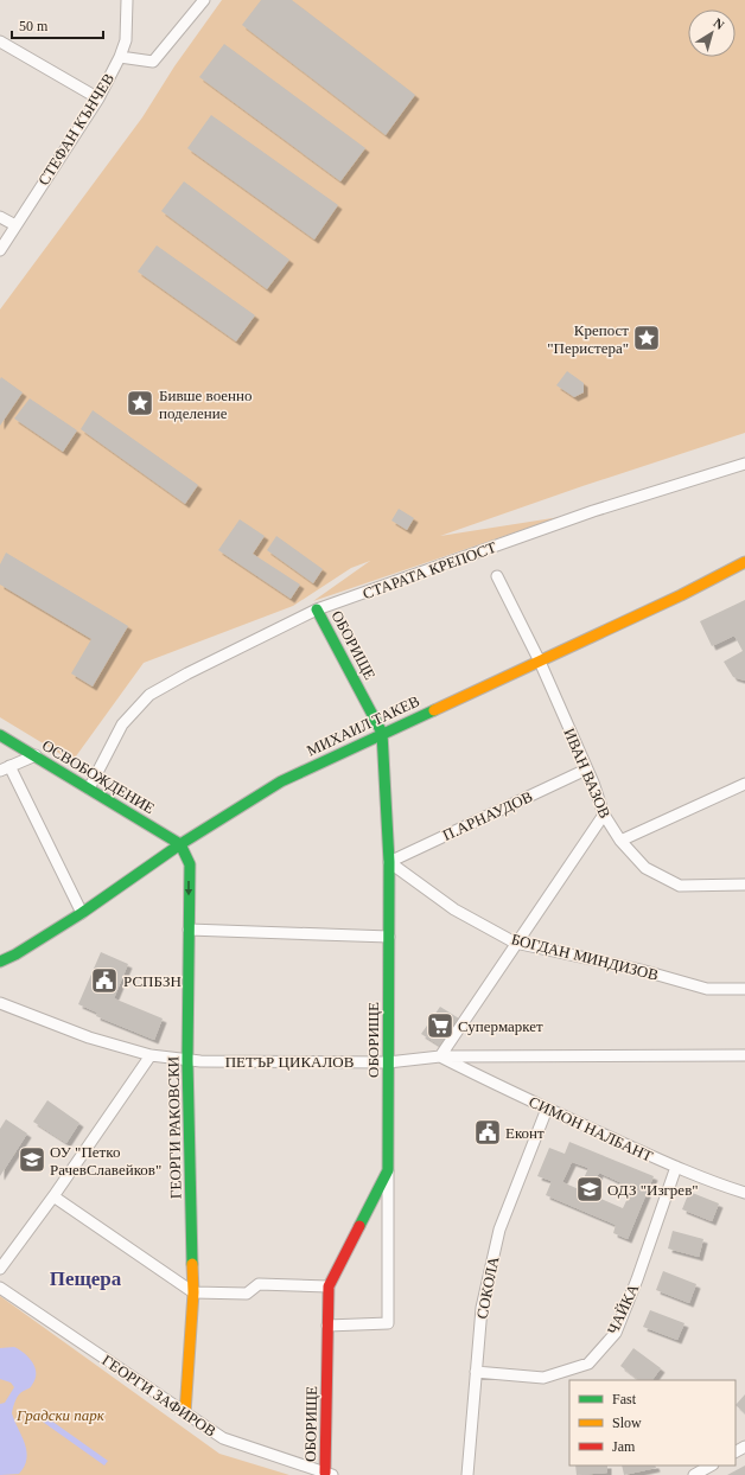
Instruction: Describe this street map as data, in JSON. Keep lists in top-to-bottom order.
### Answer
{
  "streets": {
    "street": [
      "СТЕФАН КЪНЧЕВ",
      "СТАРАТА КРЕПОСТ",
      "ОБОРИЩЕ",
      "МИХАИЛ ТАКЕВ",
      "ИВАН ВАЗОВ",
      "ОСВОБОЖДЕНИЕ",
      "П.АРНАУДОВ",
      "БОГДАН МИНДИЗОВ",
      "ПЕТЪР ЦИКАЛОВ",
      "ГЕОРГИ РАКОВСКИ",
      "СИМОН НАЛБАНТ",
      "СОКОЛА",
      "ЧАЙКА",
      "ГЕОРГИ ЗАФИРОВ"
    ]
  },
  "crossings": [
    ["СТАРАТА КРЕПОСТ", "ОБОРИЩЕ"],
    ["СТАРАТА КРЕПОСТ", "ОСВОБОЖДЕНИЕ"],
    ["ОБОРИЩЕ", "МИХАИЛ ТАКЕВ"],
    ["ОБОРИЩЕ", "П.АРНАУДОВ"],
    ["ОБОРИЩЕ", "БОГДАН МИНДИЗОВ"],
    ["ОБОРИЩЕ", "ПЕТЪР ЦИКАЛОВ"],
    ["ОБОРИЩЕ", "ГЕОРГИ ЗАФИРОВ"],
    ["МИХАИЛ ТАКЕВ", "ИВАН ВАЗОВ"],
    ["МИХАИЛ ТАКЕВ", "ОСВОБОЖДЕНИЕ"],
    ["МИХАИЛ ТАКЕВ", "ГЕОРГИ РАКОВСКИ"],
    ["ИВАН ВАЗОВ", "П.АРНАУДОВ"],
    ["ОСВОБОЖДЕНИЕ", "ГЕОРГИ РАКОВСКИ"],
    ["П.АРНАУДОВ", "БОГДАН МИНДИЗОВ"],
    ["ПЕТЪР ЦИКАЛОВ", "ГЕОРГИ РАКОВСКИ"],
    ["ПЕТЪР ЦИКАЛОВ", "СИМОН НАЛБАНТ"],
    ["ГЕОРГИ РАКОВСКИ", "ГЕОРГИ ЗАФИРОВ"],
    ["СИМОН НАЛБАНТ", "СОКОЛА"],
    ["СИМОН НАЛБАНТ", "ЧАЙКА"],
    ["СОКОЛА", "ЧАЙКА"]
  ],
  "districts": ["Пещера"],
  "parks": ["Градски парк"],
  "places": {
    "place": ["Крепост \"Перистера\"", "Бивше военно поделение"],
    "public building": ["РСПБЗН", "Еконт"],
    "supermarket": ["Супермаркет"],
    "school or university": ["ОУ \"Петко РачевСлавейков\"", "ОДЗ \"Изгрев\""]
  },
  "legend": ["Fast", "Slow", "Jam"],
  "scale_bar": "50 m",
  "north": "top right"
}
